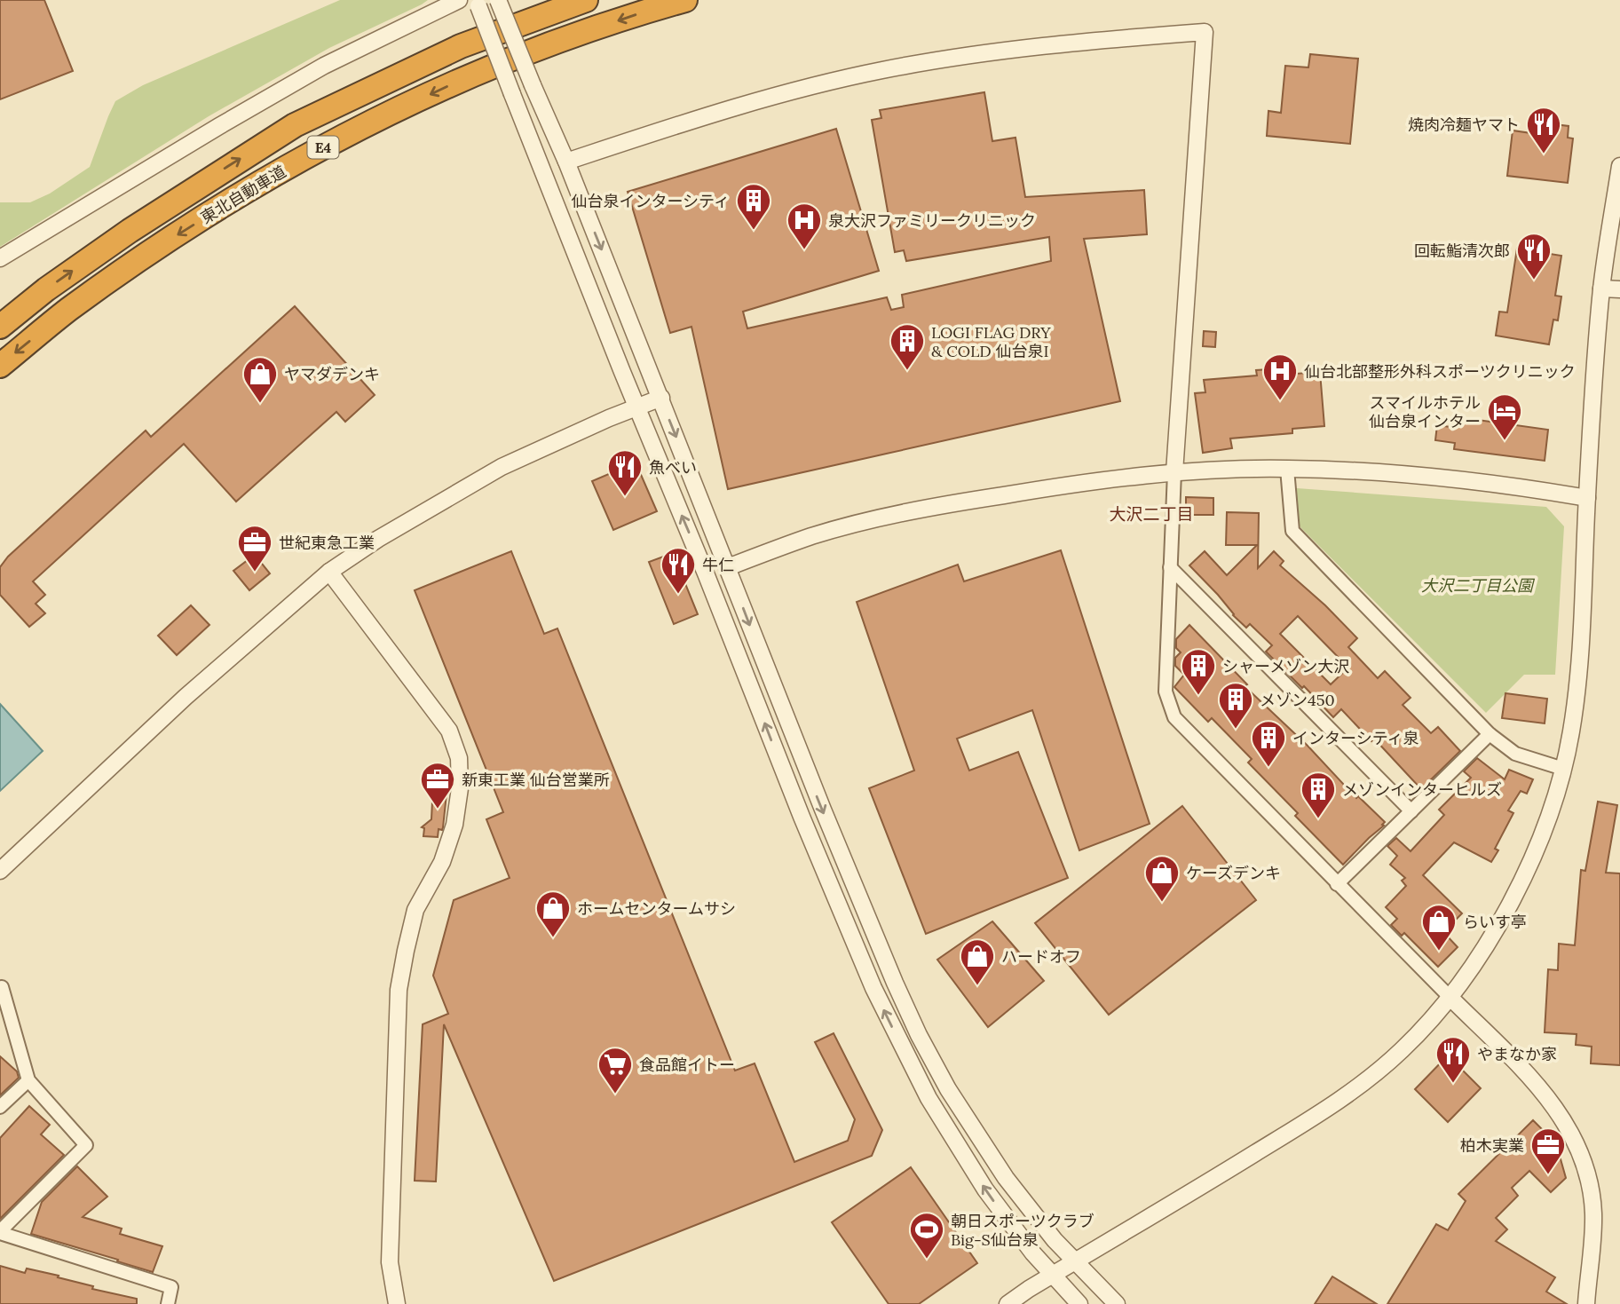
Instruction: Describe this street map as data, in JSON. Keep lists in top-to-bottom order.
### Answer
{
  "streets": {
    "highway": ["E4", "東北自動車道"]
  },
  "districts": ["大沢二丁目"],
  "parks": ["大沢二丁目公園"],
  "places": {
    "restaurant": [
      "焼肉冷麺ヤマト",
      "回転鮨清次郎",
      "魚べい",
      "牛仁",
      "やまなか家"
    ],
    "building": [
      "仙台泉インターシティ",
      "LOGI FLAG DRY & COLD 仙台泉I",
      "シャーメゾン大沢",
      "メゾン450",
      "インターシティ泉",
      "メゾンインターヒルズ"
    ],
    "hospital": ["泉大沢ファミリークリニック", "仙台北部整形外科スポーツクリニック"],
    "shop": [
      "ヤマダデンキ",
      "ケーズデンキ",
      "ホームセンタームサシ",
      "らいす亭",
      "ハードオフ"
    ],
    "hotel": ["スマイルホテル 仙台泉インター"],
    "office": ["世紀東急工業", "新東工業 仙台営業所", "柏木実業"],
    "supermarket": ["食品館イトー"],
    "sports": ["朝日スポーツクラブ Big-S仙台泉"]
  }
}
